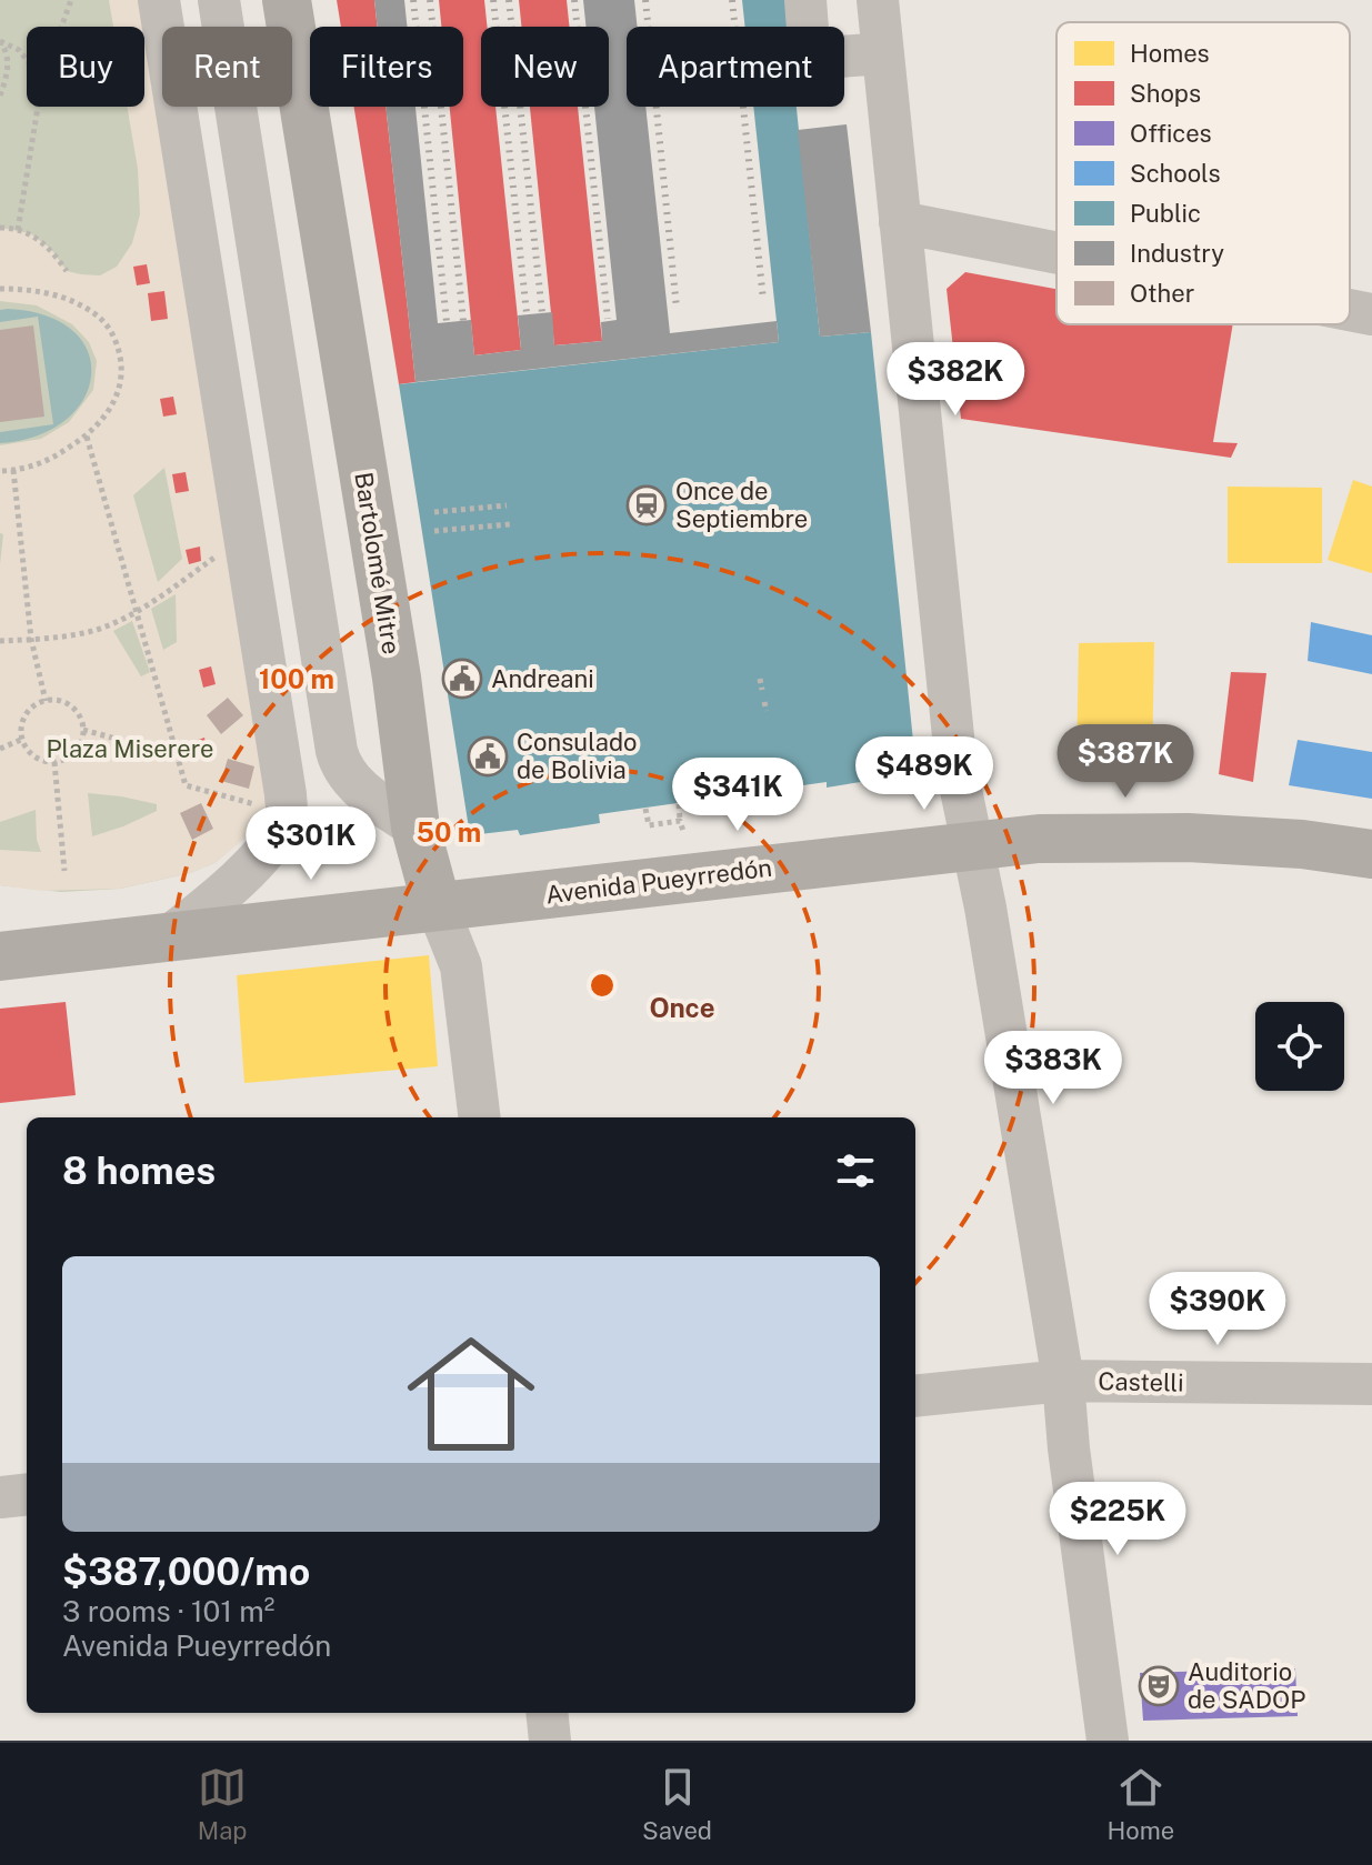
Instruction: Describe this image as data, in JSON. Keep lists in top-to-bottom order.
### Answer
{
  "streets": {
    "main road": ["Bartolomé Mitre", "Avenida Pueyrredón"],
    "street": ["Castelli"]
  },
  "crossings": [
    ["Bartolomé Mitre", "Avenida Pueyrredón"]
  ],
  "districts": ["Once"],
  "parks": ["Plaza Miserere"],
  "places": {
    "station": ["Once de Septiembre"],
    "public building": ["Andreani", "Consulado de Bolivia"],
    "theatre": ["Auditorio de SADOP"]
  },
  "legend": [
    "Homes",
    "Shops",
    "Offices",
    "Schools",
    "Public",
    "Industry",
    "Other"
  ],
  "page": {
    "chip": [
      "Buy",
      "Rent",
      "Filters",
      "New",
      "Apartment"
    ],
    "price": [
      "$382K",
      "$387K",
      "$489K",
      "$341K",
      "$301K",
      "$383K",
      "$390K",
      "$225K"
    ],
    "heading": "8 homes",
    "list": [
      {
        "name": "$387,000/mo",
        "note": "3 rooms · 101 m² · Avenida Pueyrredón"
      }
    ],
    "tabs": ["Map", "Saved", "Home"]
  },
  "rings": ["100 m", "50 m"]
}
